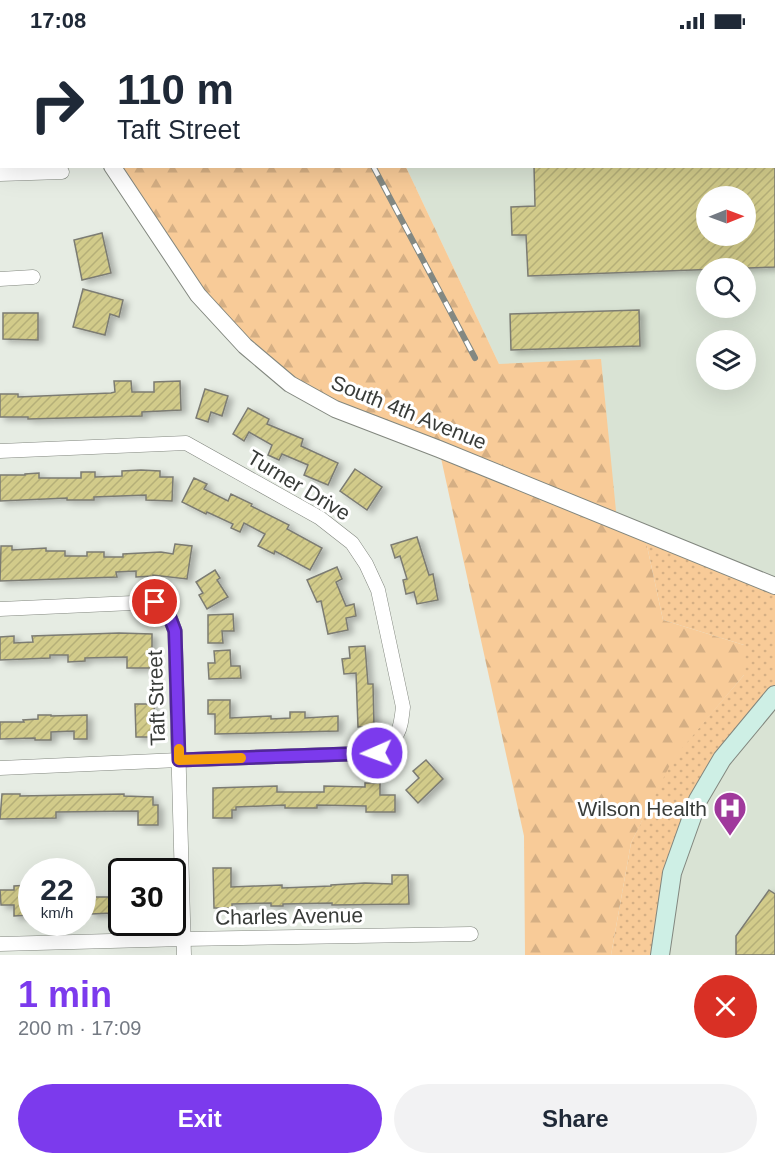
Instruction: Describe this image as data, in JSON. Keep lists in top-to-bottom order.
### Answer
{
  "streets": {
    "street": [
      "South 4th Avenue",
      "Turner Drive",
      "Taft Street",
      "Charles Avenue"
    ]
  },
  "crossings": [
    ["Turner Drive", "Taft Street"],
    ["Taft Street", "Charles Avenue"]
  ],
  "places": {
    "hospital": ["Wilson Health"]
  },
  "north": "right",
  "page": {
    "status": "17:08",
    "turn": ["110 m", "Taft Street"],
    "speed": "22 km/h",
    "limit": "30",
    "heading": ["1 min", "200 m · 17:09"],
    "buttons": ["Exit", "Share"]
  }
}
